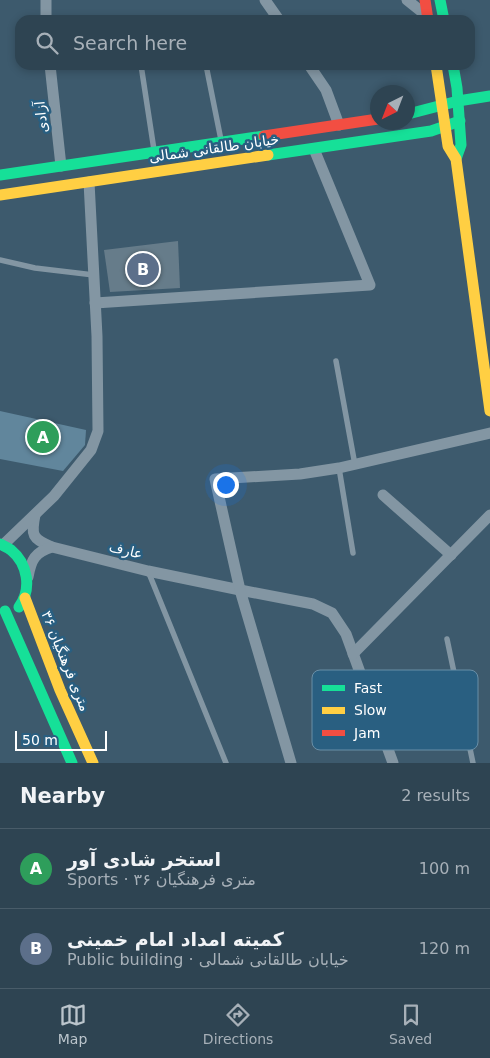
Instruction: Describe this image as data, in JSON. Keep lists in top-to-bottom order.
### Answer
{
  "streets": {
    "main road": ["خیابان طالقانی شمالی", "۳۶ متری فرهنگیان"],
    "street": ["آزادی", "عارف"]
  },
  "crossings": [
    ["آزادی", "خیابان طالقانی شمالی"]
  ],
  "legend": ["Fast", "Slow", "Jam"],
  "scale_bar": "50 m",
  "north": "bottom left",
  "page": {
    "search": "Search here",
    "pins": ["B", "A"],
    "scale": "50 m",
    "heading": ["Nearby", "2 results"],
    "list": [
      {
        "mark": "A",
        "name": "استخر شادی آور",
        "note": "Sports · ۳۶ متری فرهنگیان",
        "value": "100 m"
      },
      {
        "mark": "B",
        "name": "کمیته امداد امام خمینی",
        "note": "Public building · خیابان طالقانی شمالی",
        "value": "120 m"
      }
    ],
    "nav": ["Map", "Directions", "Saved"]
  }
}
